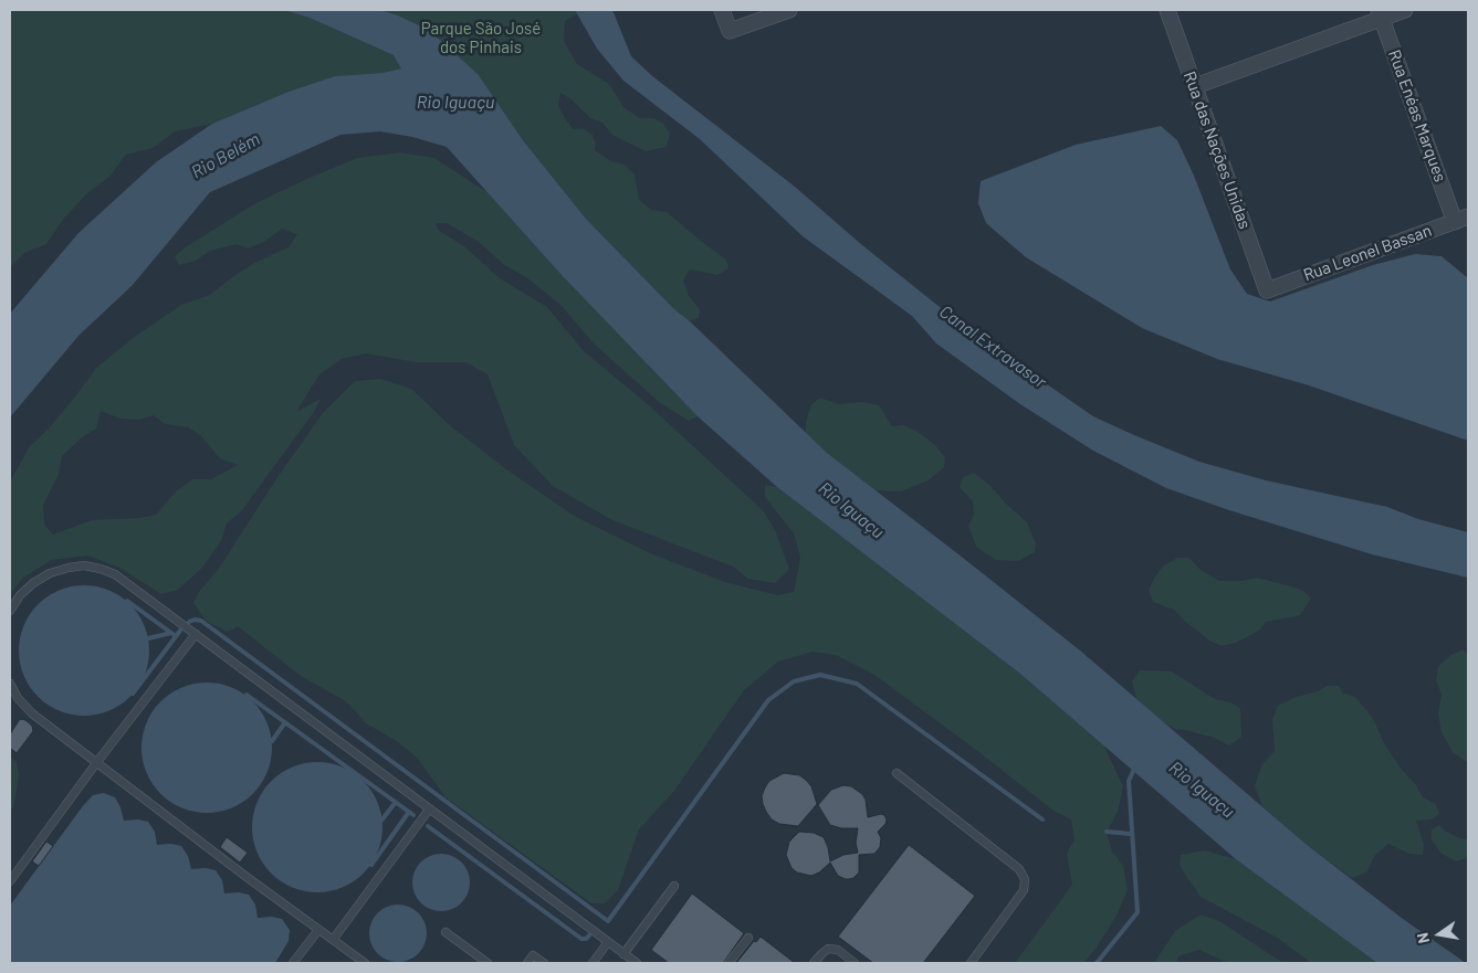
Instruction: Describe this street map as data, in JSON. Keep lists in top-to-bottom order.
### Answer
{
  "streets": {
    "street": ["Rua Enéas Marques", "Rua das Nações Unidas", "Rua Leonel Bassan"]
  },
  "crossings": [
    ["Rua Enéas Marques", "Rua Leonel Bassan"],
    ["Rua das Nações Unidas", "Rua Leonel Bassan"]
  ],
  "water": ["Rio Iguaçu", "Rio Belém", "Canal Extravasor"],
  "parks": ["Parque São José dos Pinhais"],
  "north": "left"
}
